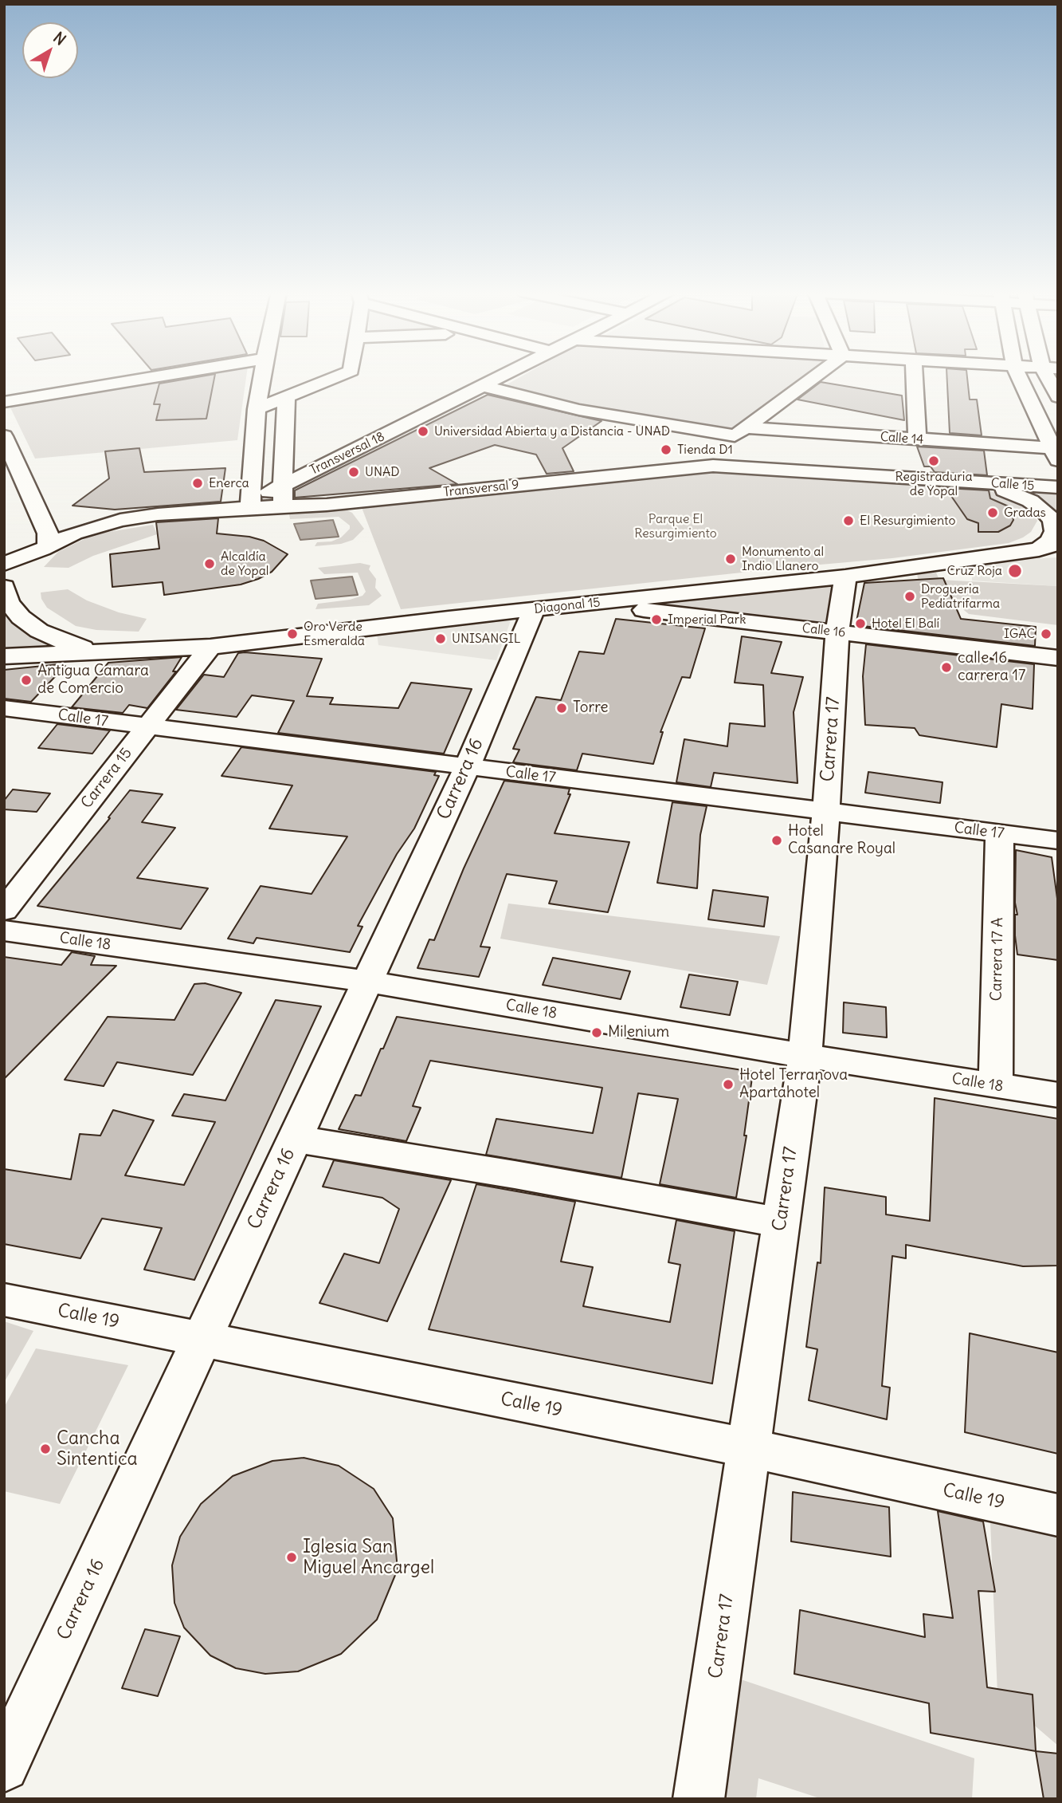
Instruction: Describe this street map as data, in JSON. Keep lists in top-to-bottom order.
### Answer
{
  "streets": {
    "street": [
      "Calle 14",
      "Transversal 18",
      "Calle 15",
      "Transversal 9",
      "Diagonal 15",
      "Calle 16",
      "Calle 17",
      "Carrera 17",
      "Carrera 15",
      "Carrera 16",
      "Calle 18",
      "Carrera 17 A",
      "Calle 19"
    ]
  },
  "crossings": [
    ["Calle 14", "Transversal 18"],
    ["Transversal 18", "Transversal 9"],
    ["Calle 15", "Transversal 9"],
    ["Diagonal 15", "Calle 16"],
    ["Diagonal 15", "Carrera 17"],
    ["Diagonal 15", "Carrera 15"],
    ["Diagonal 15", "Carrera 16"],
    ["Calle 16", "Carrera 17"],
    ["Calle 17", "Carrera 17"],
    ["Calle 17", "Carrera 15"],
    ["Calle 17", "Carrera 16"],
    ["Calle 17", "Carrera 17 A"],
    ["Carrera 17", "Calle 18"],
    ["Carrera 17", "Calle 19"],
    ["Carrera 16", "Calle 18"],
    ["Carrera 16", "Calle 19"],
    ["Calle 18", "Carrera 17 A"]
  ],
  "parks": ["Parque El Resurgimiento"],
  "places": [
    "Universidad Abierta y a Distancia - UNAD",
    "Tienda D1",
    "Registraduria de Yopal",
    "UNAD",
    "Enerca",
    "Gradas",
    "El Resurgimiento",
    "Monumento al Indio Llanero",
    "Alcaldía de Yopal",
    "Cruz Roja",
    "Drogueria Pediatrifarma",
    "Imperial Park",
    "Hotel El Balí",
    "Oro Verde Esmeralda",
    "IGAC",
    "UNISANGIL",
    "calle 16 carrera 17",
    "Antigua Camara de Comercio",
    "Torre",
    "Hotel Casanare Royal",
    "Milenium",
    "Hotel Terranova Apartahotel",
    "Cancha Sintentica",
    "Iglesia San Miguel Ancargel"
  ],
  "north": "top right"
}
